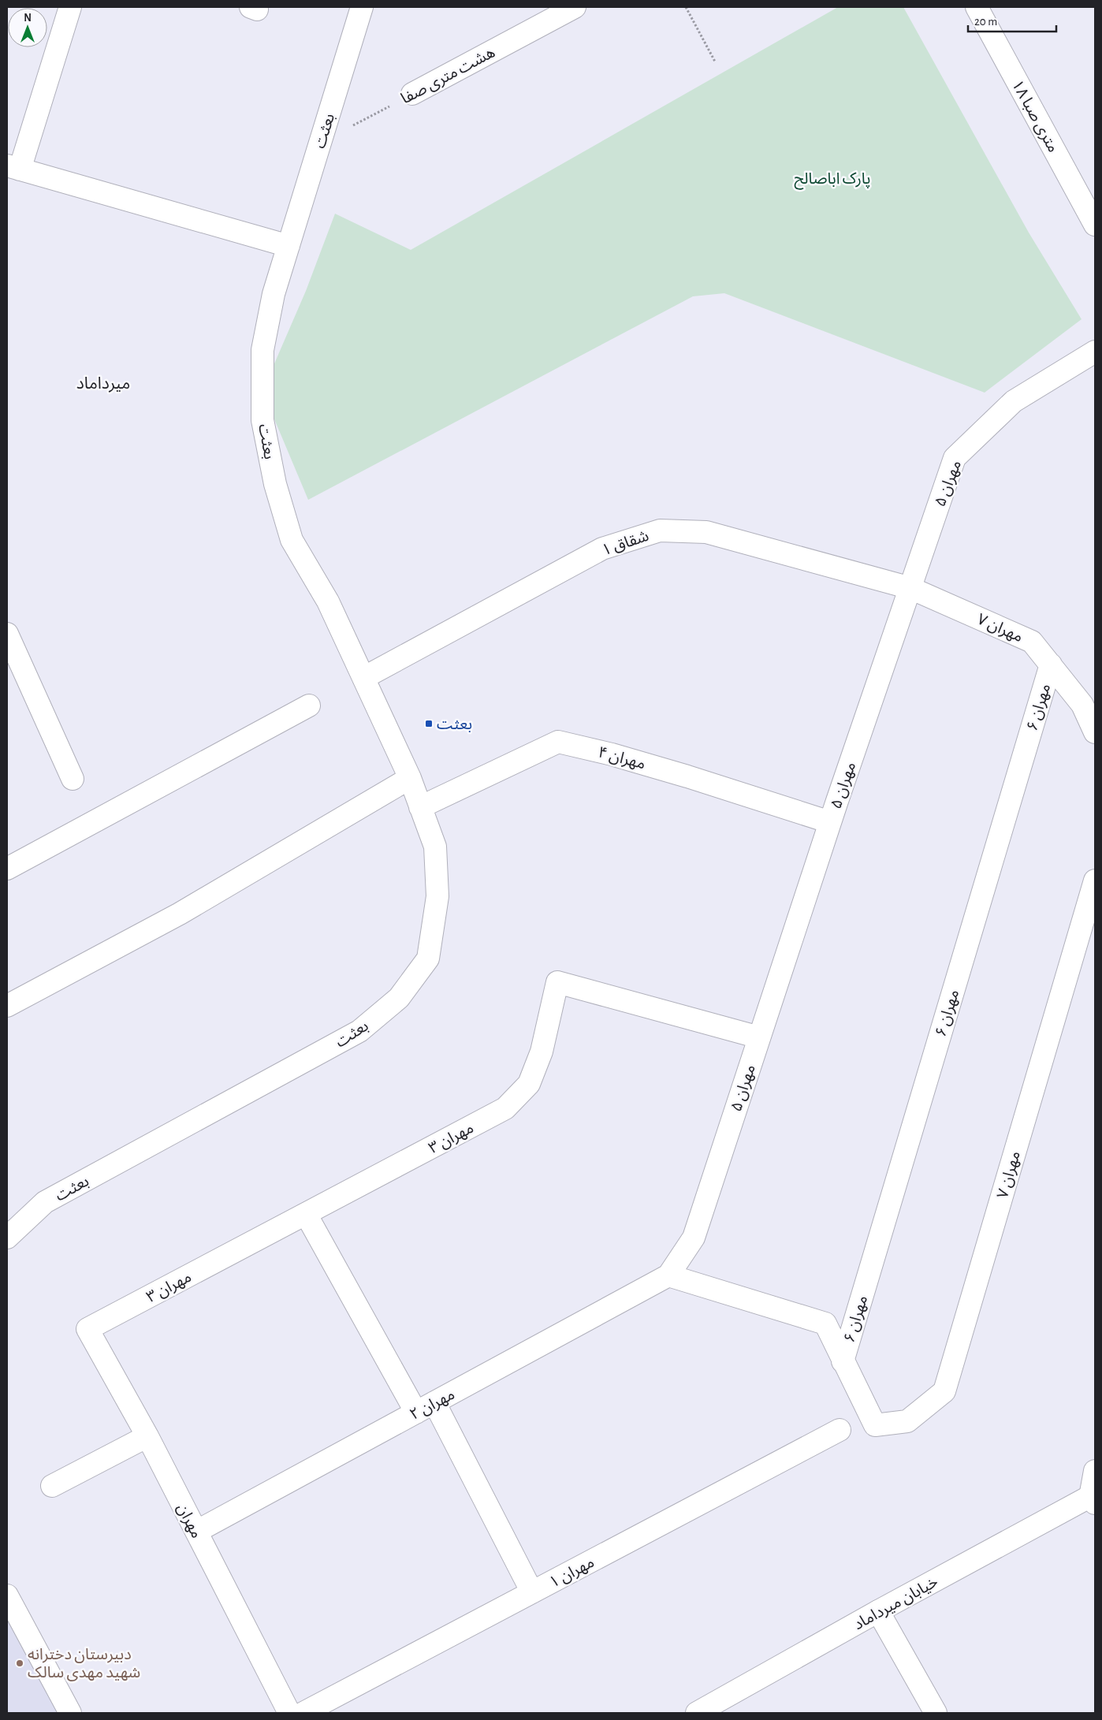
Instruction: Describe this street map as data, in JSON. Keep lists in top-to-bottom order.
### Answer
{
  "streets": {
    "street": [
      "هشت متری صفا",
      "متری صبا ۱۸",
      "بعثت",
      "مهران ۵",
      "شقاق ۱",
      "مهران ۷",
      "مهران ۶",
      "مهران ۴",
      "مهران ۳",
      "مهران ۲",
      "مهران",
      "مهران ۱",
      "خیابان میرداماد"
    ]
  },
  "crossings": [
    ["هشت متری صفا", "بعثت"],
    ["بعثت", "شقاق ۱"],
    ["بعثت", "مهران ۴"],
    ["مهران ۵", "شقاق ۱"],
    ["مهران ۵", "مهران ۷"],
    ["مهران ۵", "مهران ۴"],
    ["مهران ۵", "مهران ۳"],
    ["مهران ۵", "مهران ۲"],
    ["شقاق ۱", "مهران ۷"],
    ["مهران ۷", "مهران ۶"],
    ["مهران ۳", "مهران"],
    ["مهران ۲", "مهران"]
  ],
  "districts": ["میرداماد"],
  "parks": ["پارک اباصالح"],
  "places": {
    "transit": ["بعثت"],
    "other": ["دبیرستان دخترانه شهید مهدی سالک"]
  },
  "scale_bar": "20 m",
  "north": "top"
}
